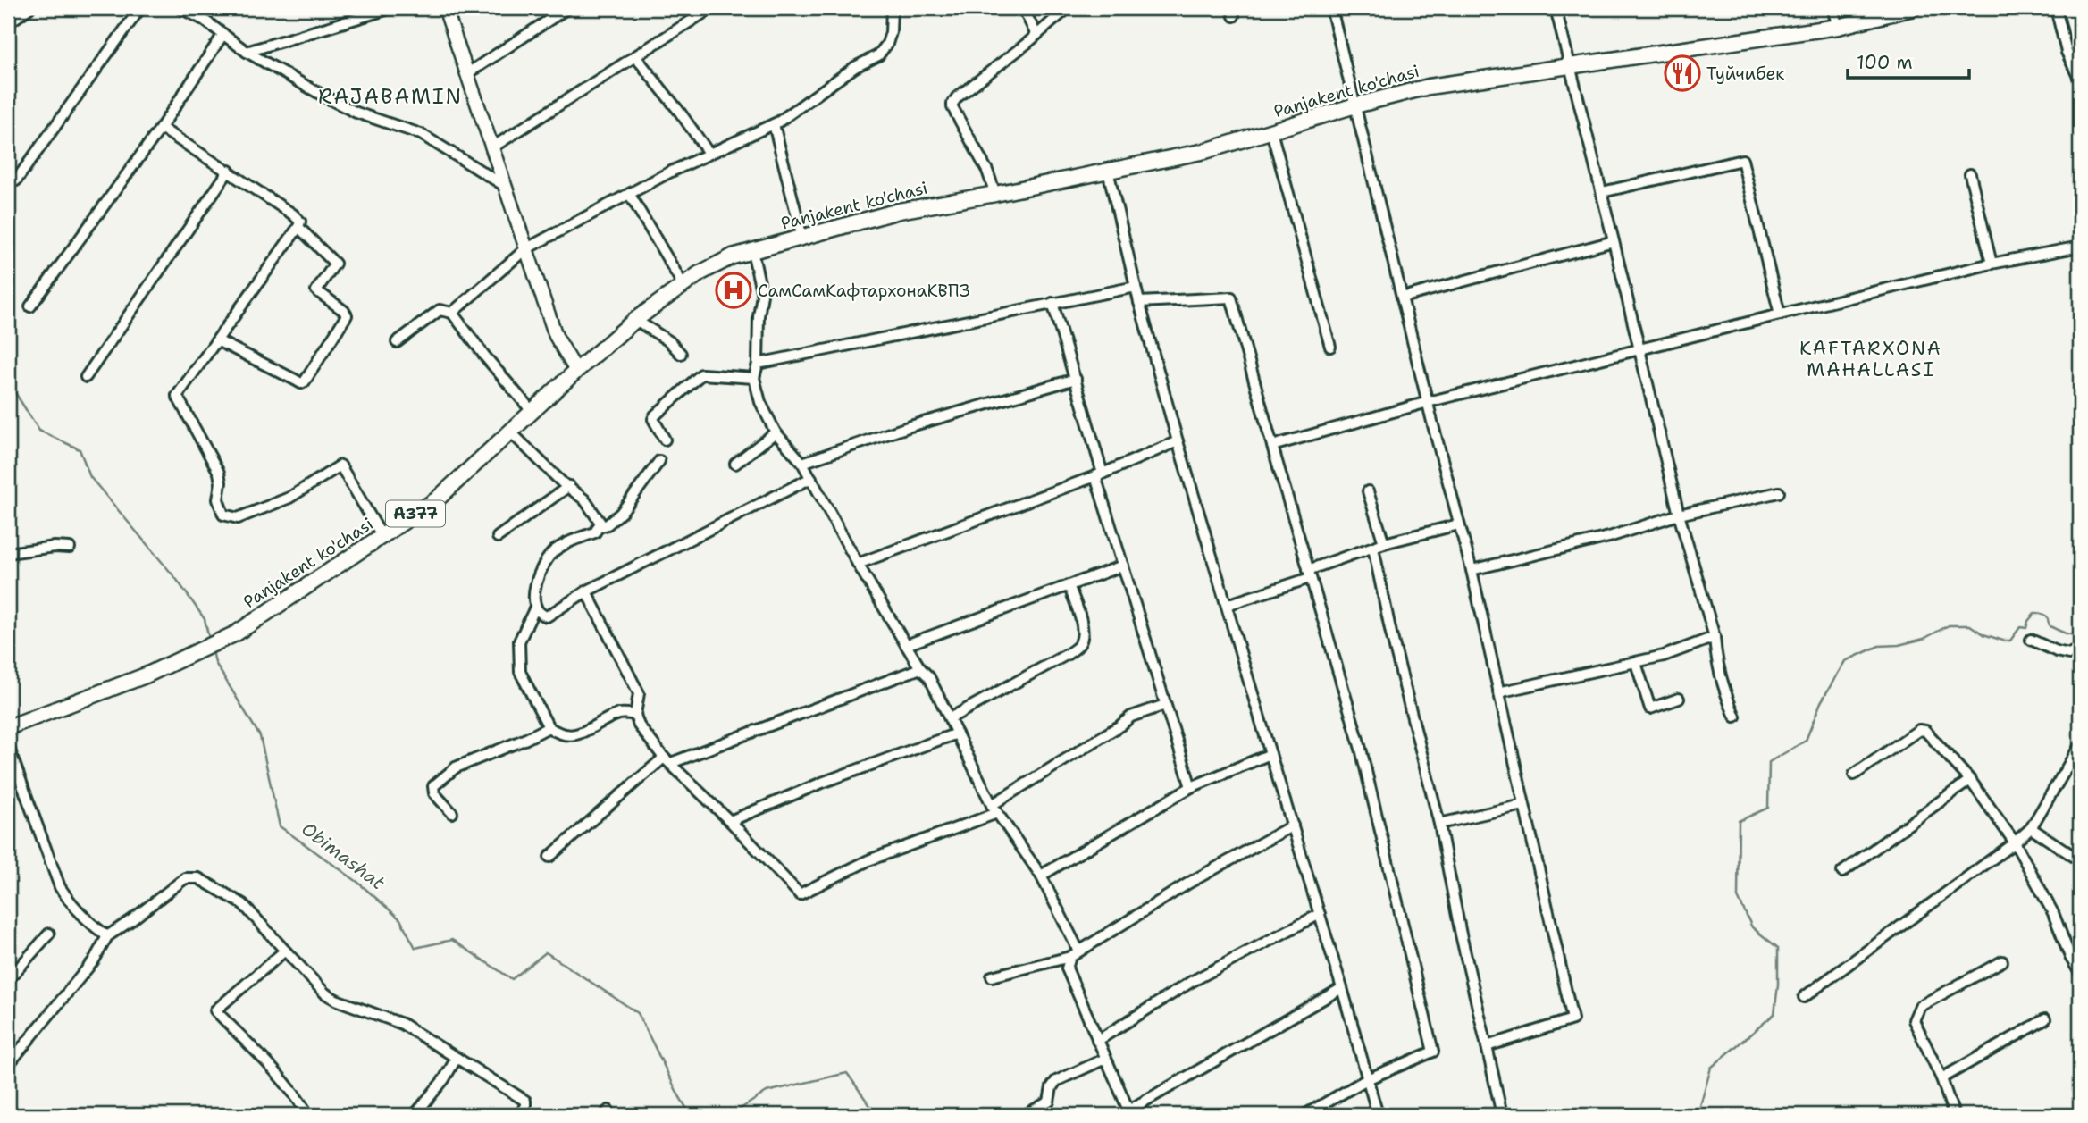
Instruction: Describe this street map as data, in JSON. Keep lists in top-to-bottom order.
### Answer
{
  "streets": {
    "main road": ["Panjakent ko'chasi", "A377"]
  },
  "districts": ["RAJABAMIN", "KAFTARXONA MAHALLASI"],
  "water": ["Obimashat"],
  "places": {
    "restaurant": ["Туйчибек"],
    "hospital": ["СамСамКафтархонаКВП3"]
  },
  "scale_bar": "100 m"
}
